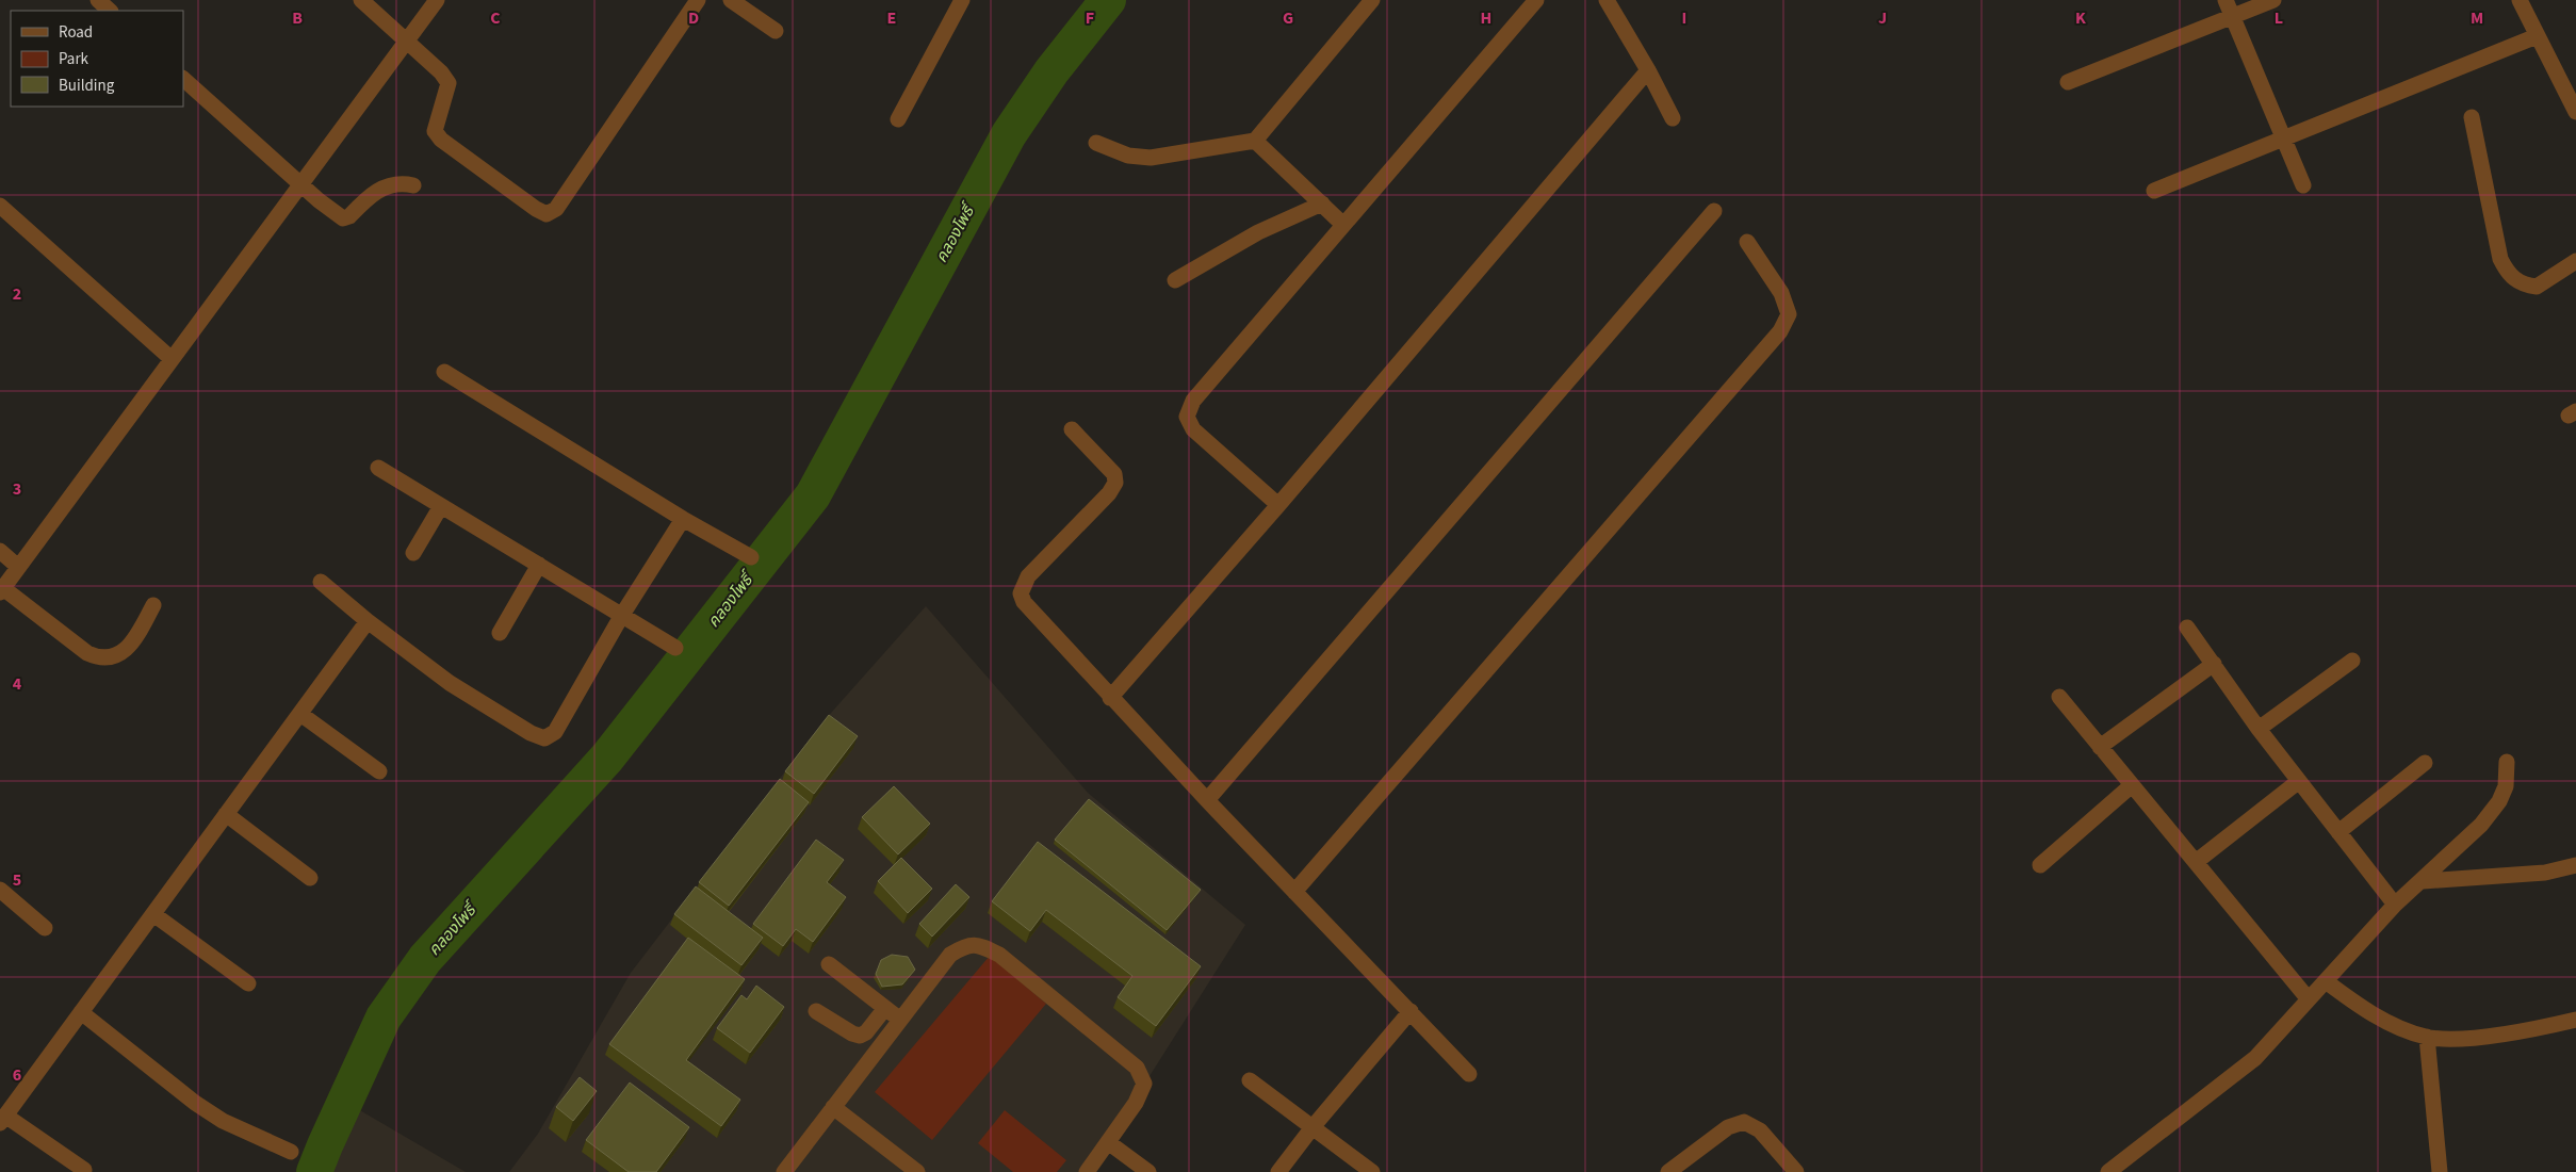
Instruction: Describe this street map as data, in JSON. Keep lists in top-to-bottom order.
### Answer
{
  "water": ["คลองโพธิ์"],
  "legend": ["Road", "Park", "Building"],
  "grid": {
    "columns": [
      "B",
      "C",
      "D",
      "E",
      "F",
      "G",
      "H",
      "I",
      "J",
      "K",
      "L",
      "M"
    ],
    "rows": [
      "2",
      "3",
      "4",
      "5",
      "6"
    ]
  }
}
